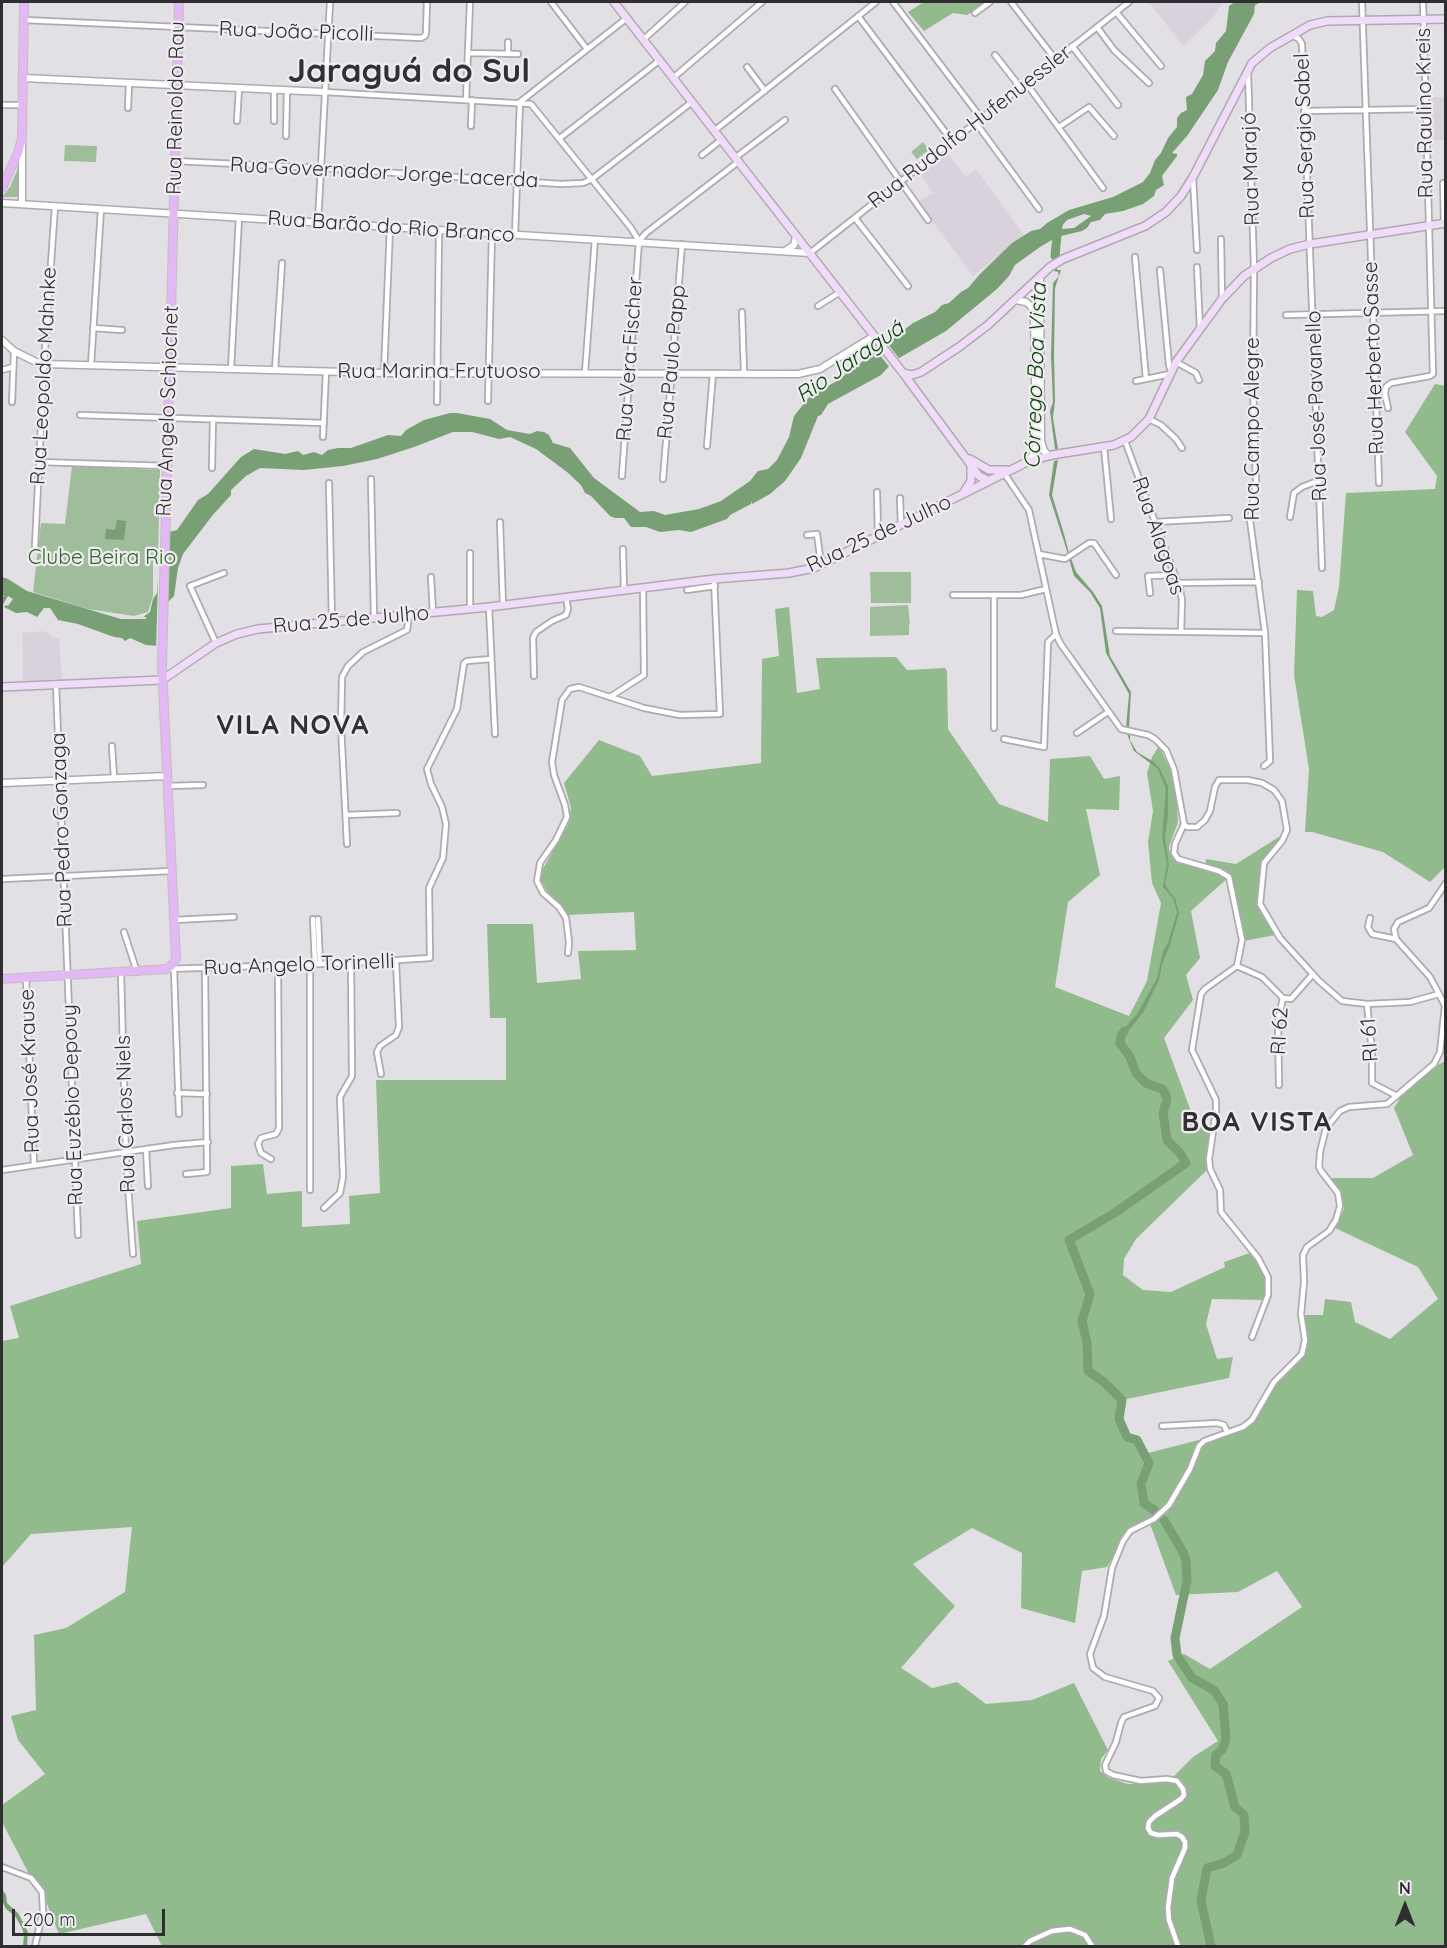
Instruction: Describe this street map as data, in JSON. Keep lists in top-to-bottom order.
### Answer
{
  "streets": {
    "main road": ["Rua Reinoldo Rau", "Rua Angelo Schiochet", "Rua 25 de Julho"],
    "street": [
      "Rua João Picolli",
      "Rua Raulino Kreis",
      "Rua Rudolfo Hufenuessler",
      "Rua Sergio Sabel",
      "Rua Marajó",
      "Rua Governador Jorge Lacerda",
      "Rua Barão do Rio Branco",
      "Rua Herberto Sasse",
      "Rua Vera Fischer",
      "Rua Paulo Papp",
      "Rua Marina Frutuoso",
      "Rua Leopoldo Mahnke",
      "Rua José Pavanello",
      "Rua Campo Alegre",
      "Rua Alagoas",
      "Rua Pedro Gonzaga",
      "Rua Angelo Torinelli",
      "RI 62",
      "RI 61",
      "Rua José Krause",
      "Rua Euzébio Depouy",
      "Rua Carlos Niels"
    ]
  },
  "crossings": [
    ["Rua João Picolli", "Rua Reinoldo Rau"],
    ["Rua Reinoldo Rau", "Rua Governador Jorge Lacerda"],
    ["Rua Reinoldo Rau", "Rua Barão do Rio Branco"],
    ["Rua Reinoldo Rau", "Rua Angelo Schiochet"],
    ["Rua Rudolfo Hufenuessler", "Rua Barão do Rio Branco"],
    ["Rua Sergio Sabel", "Rua José Pavanello"],
    ["Rua Marajó", "Rua Campo Alegre"],
    ["Rua Barão do Rio Branco", "Rua Vera Fischer"],
    ["Rua Barão do Rio Branco", "Rua Paulo Papp"],
    ["Rua Barão do Rio Branco", "Rua Leopoldo Mahnke"],
    ["Rua Barão do Rio Branco", "Rua Angelo Schiochet"],
    ["Rua Vera Fischer", "Rua Marina Frutuoso"],
    ["Rua Paulo Papp", "Rua Marina Frutuoso"],
    ["Rua Marina Frutuoso", "Rua Leopoldo Mahnke"],
    ["Rua Marina Frutuoso", "Rua Angelo Schiochet"],
    ["Rua Angelo Schiochet", "Rua 25 de Julho"],
    ["Rua 25 de Julho", "Rua Alagoas"],
    ["Rua Pedro Gonzaga", "Rua Euzébio Depouy"]
  ],
  "districts": ["Jaraguá do Sul", "VILA NOVA", "BOA VISTA"],
  "water": ["Rio Jaraguá", "Córrego Boa Vista"],
  "parks": ["Clube Beira Rio"],
  "scale_bar": "200 m",
  "north": "top"
}
